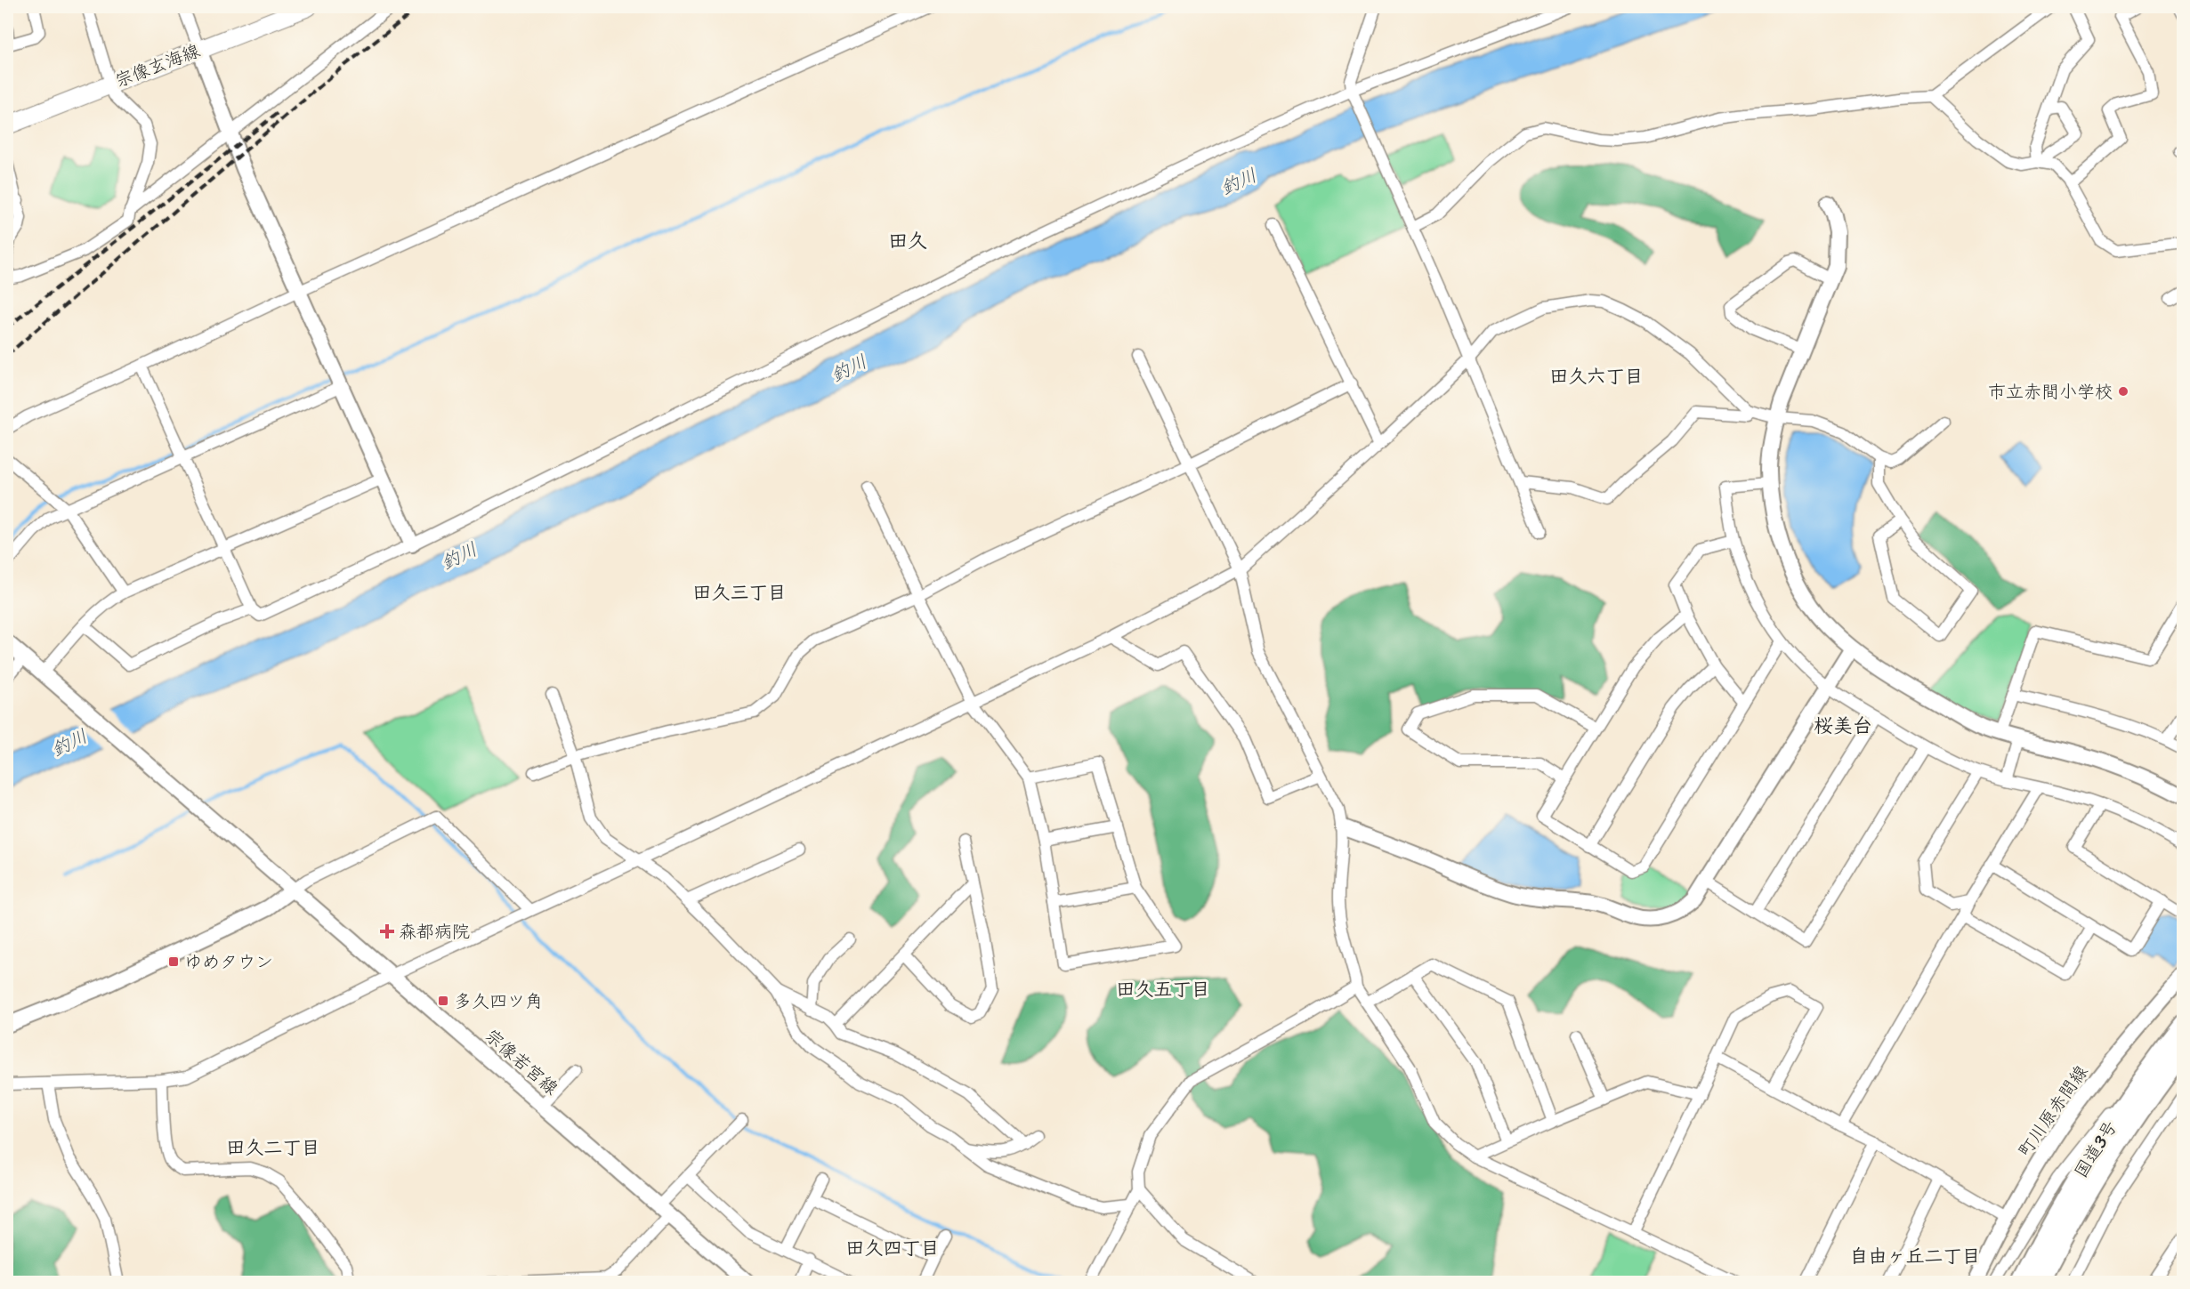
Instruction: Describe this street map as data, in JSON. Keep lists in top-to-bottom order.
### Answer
{
  "streets": {
    "highway": ["国道3号"],
    "main road": ["宗像玄海線"],
    "street": ["宗像若宮線", "町川原赤間線"]
  },
  "districts": [
    "田久",
    "田久六丁目",
    "田久三丁目",
    "桜美台",
    "田久五丁目",
    "田久二丁目",
    "田久四丁目",
    "自由ヶ丘二丁目"
  ],
  "water": ["釣川"],
  "places": {
    "other": ["市立赤間小学校"],
    "health": ["森都病院"],
    "transit": ["ゆめタウン", "多久四ツ角"]
  }
}
